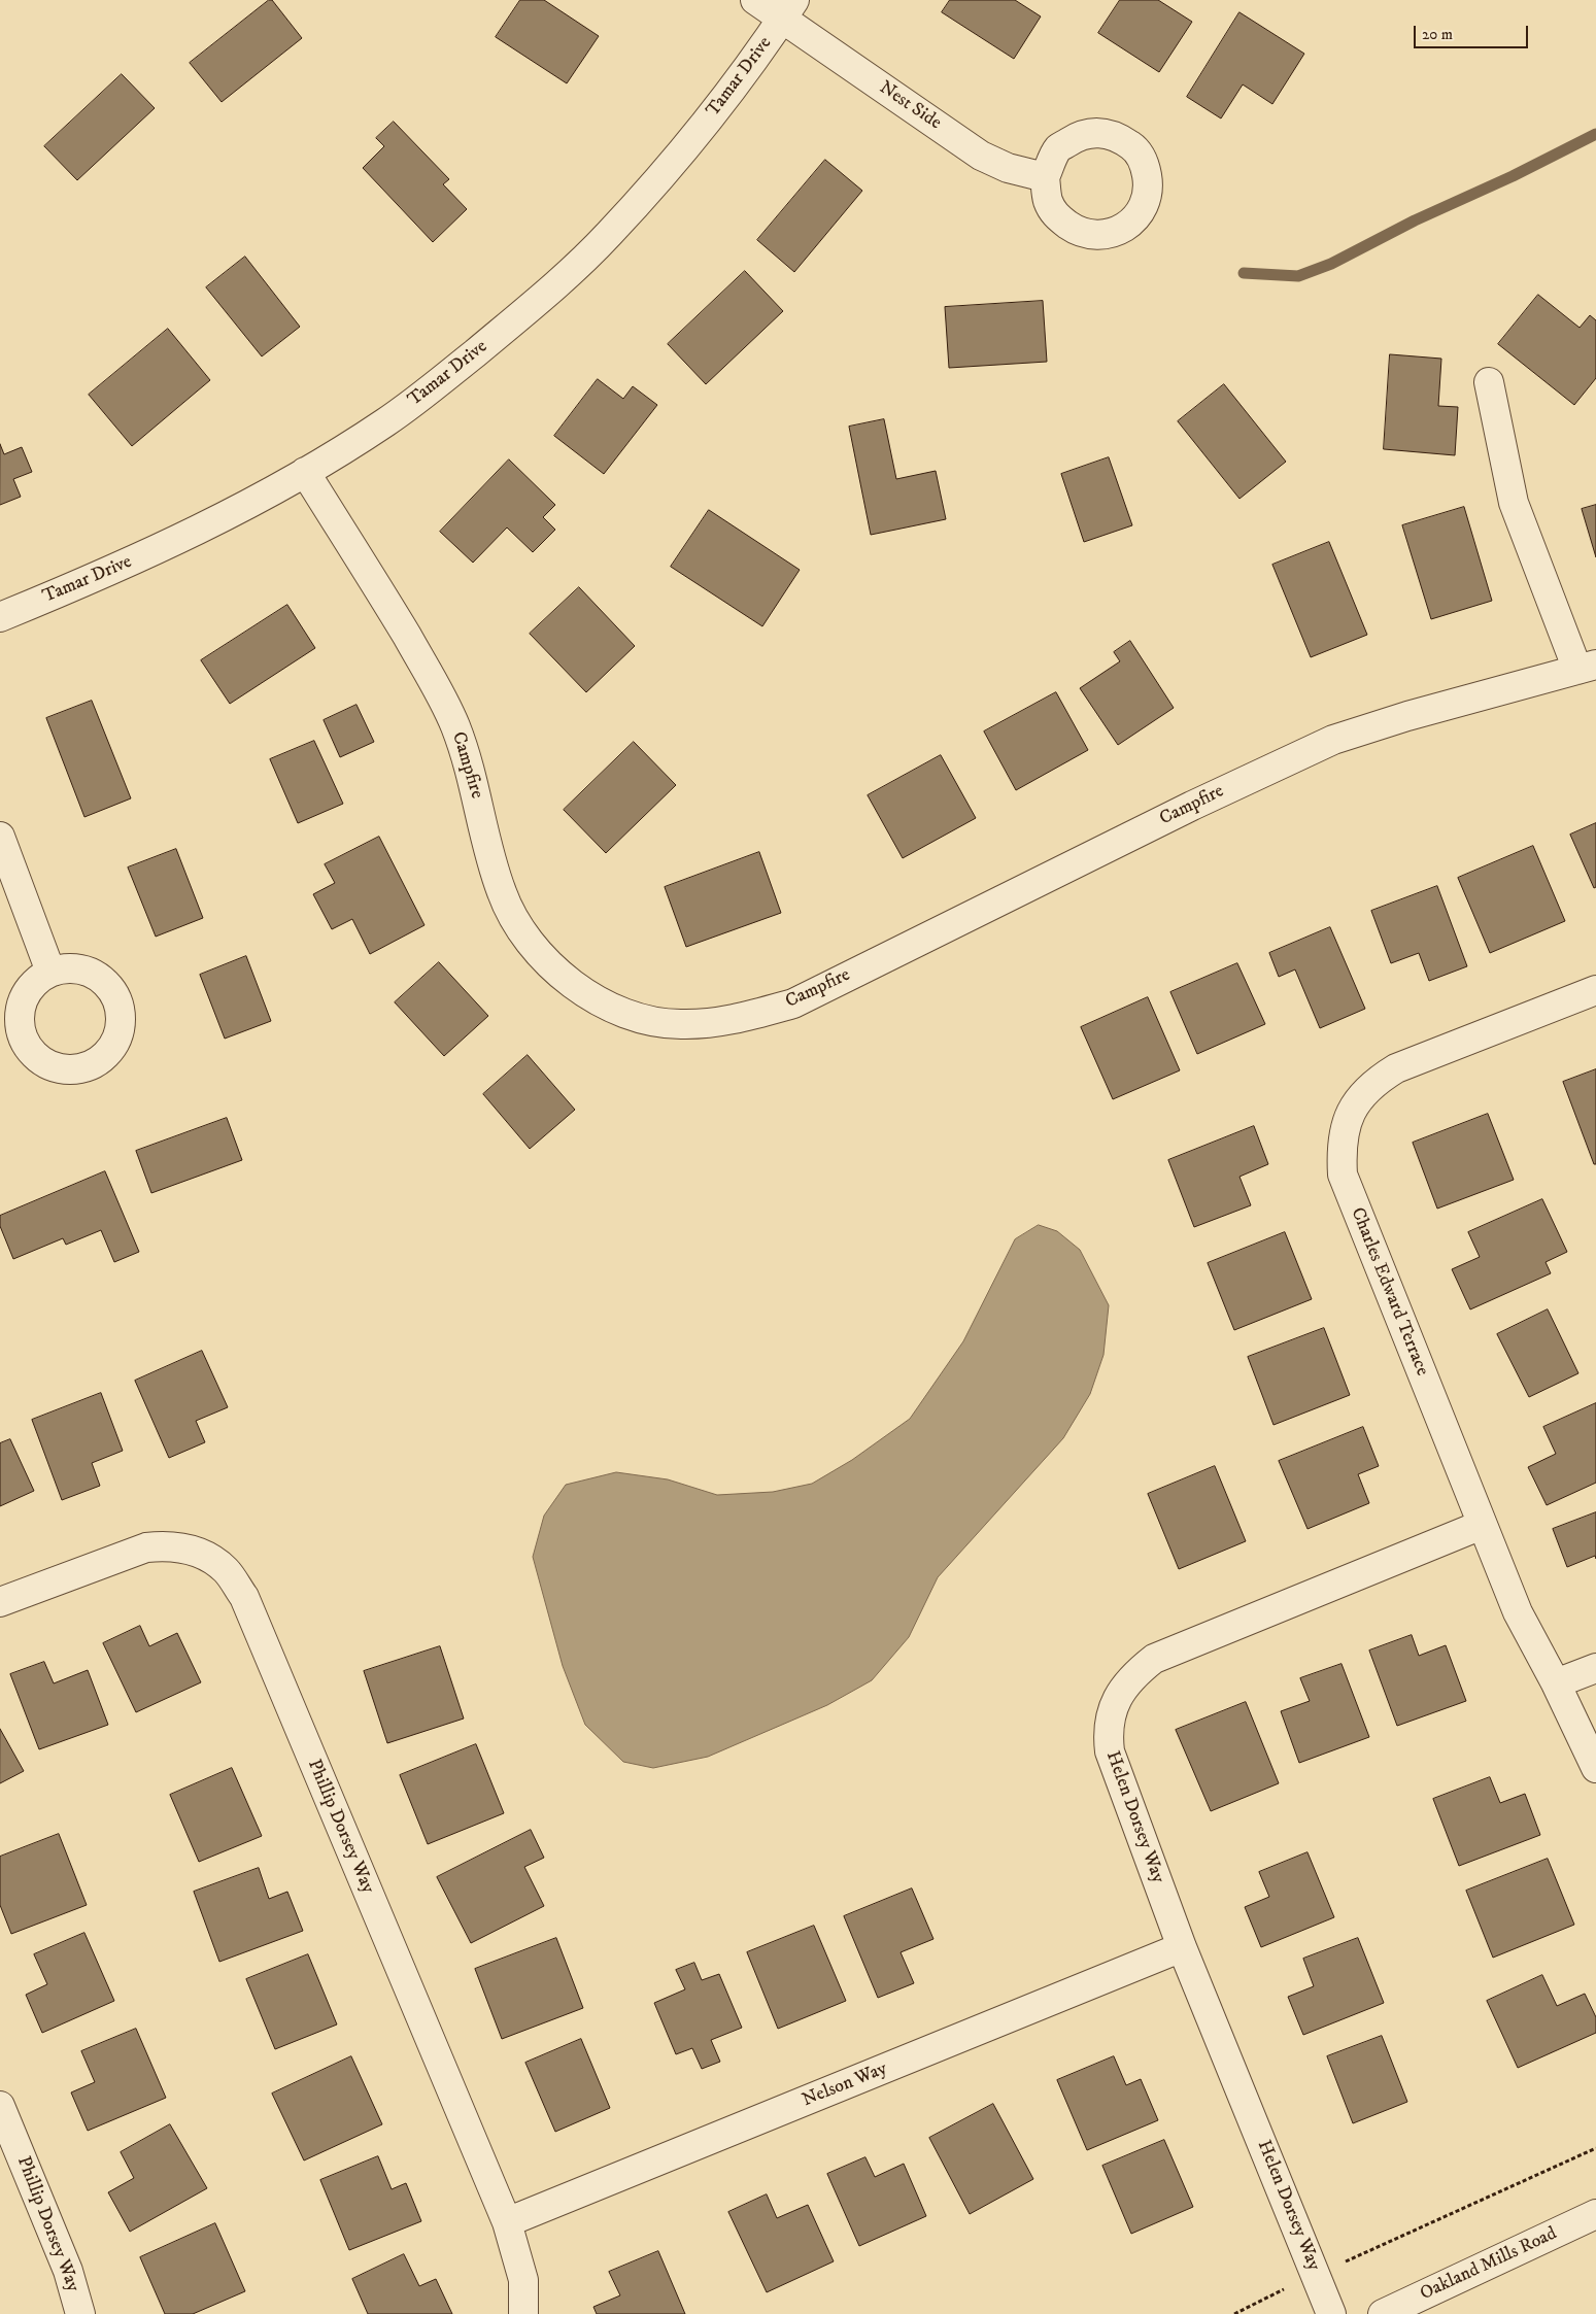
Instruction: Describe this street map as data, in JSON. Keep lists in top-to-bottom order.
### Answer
{
  "streets": {
    "street": [
      "Tamar Drive",
      "Nest Side",
      "Campfire",
      "Charles Edward Terrace",
      "Helen Dorsey Way",
      "Phillip Dorsey Way",
      "Nelson Way",
      "Oakland Mills Road"
    ]
  },
  "crossings": [
    ["Tamar Drive", "Nest Side"],
    ["Tamar Drive", "Campfire"],
    ["Charles Edward Terrace", "Helen Dorsey Way"],
    ["Helen Dorsey Way", "Nelson Way"],
    ["Phillip Dorsey Way", "Nelson Way"]
  ],
  "scale_bar": "20 m"
}
